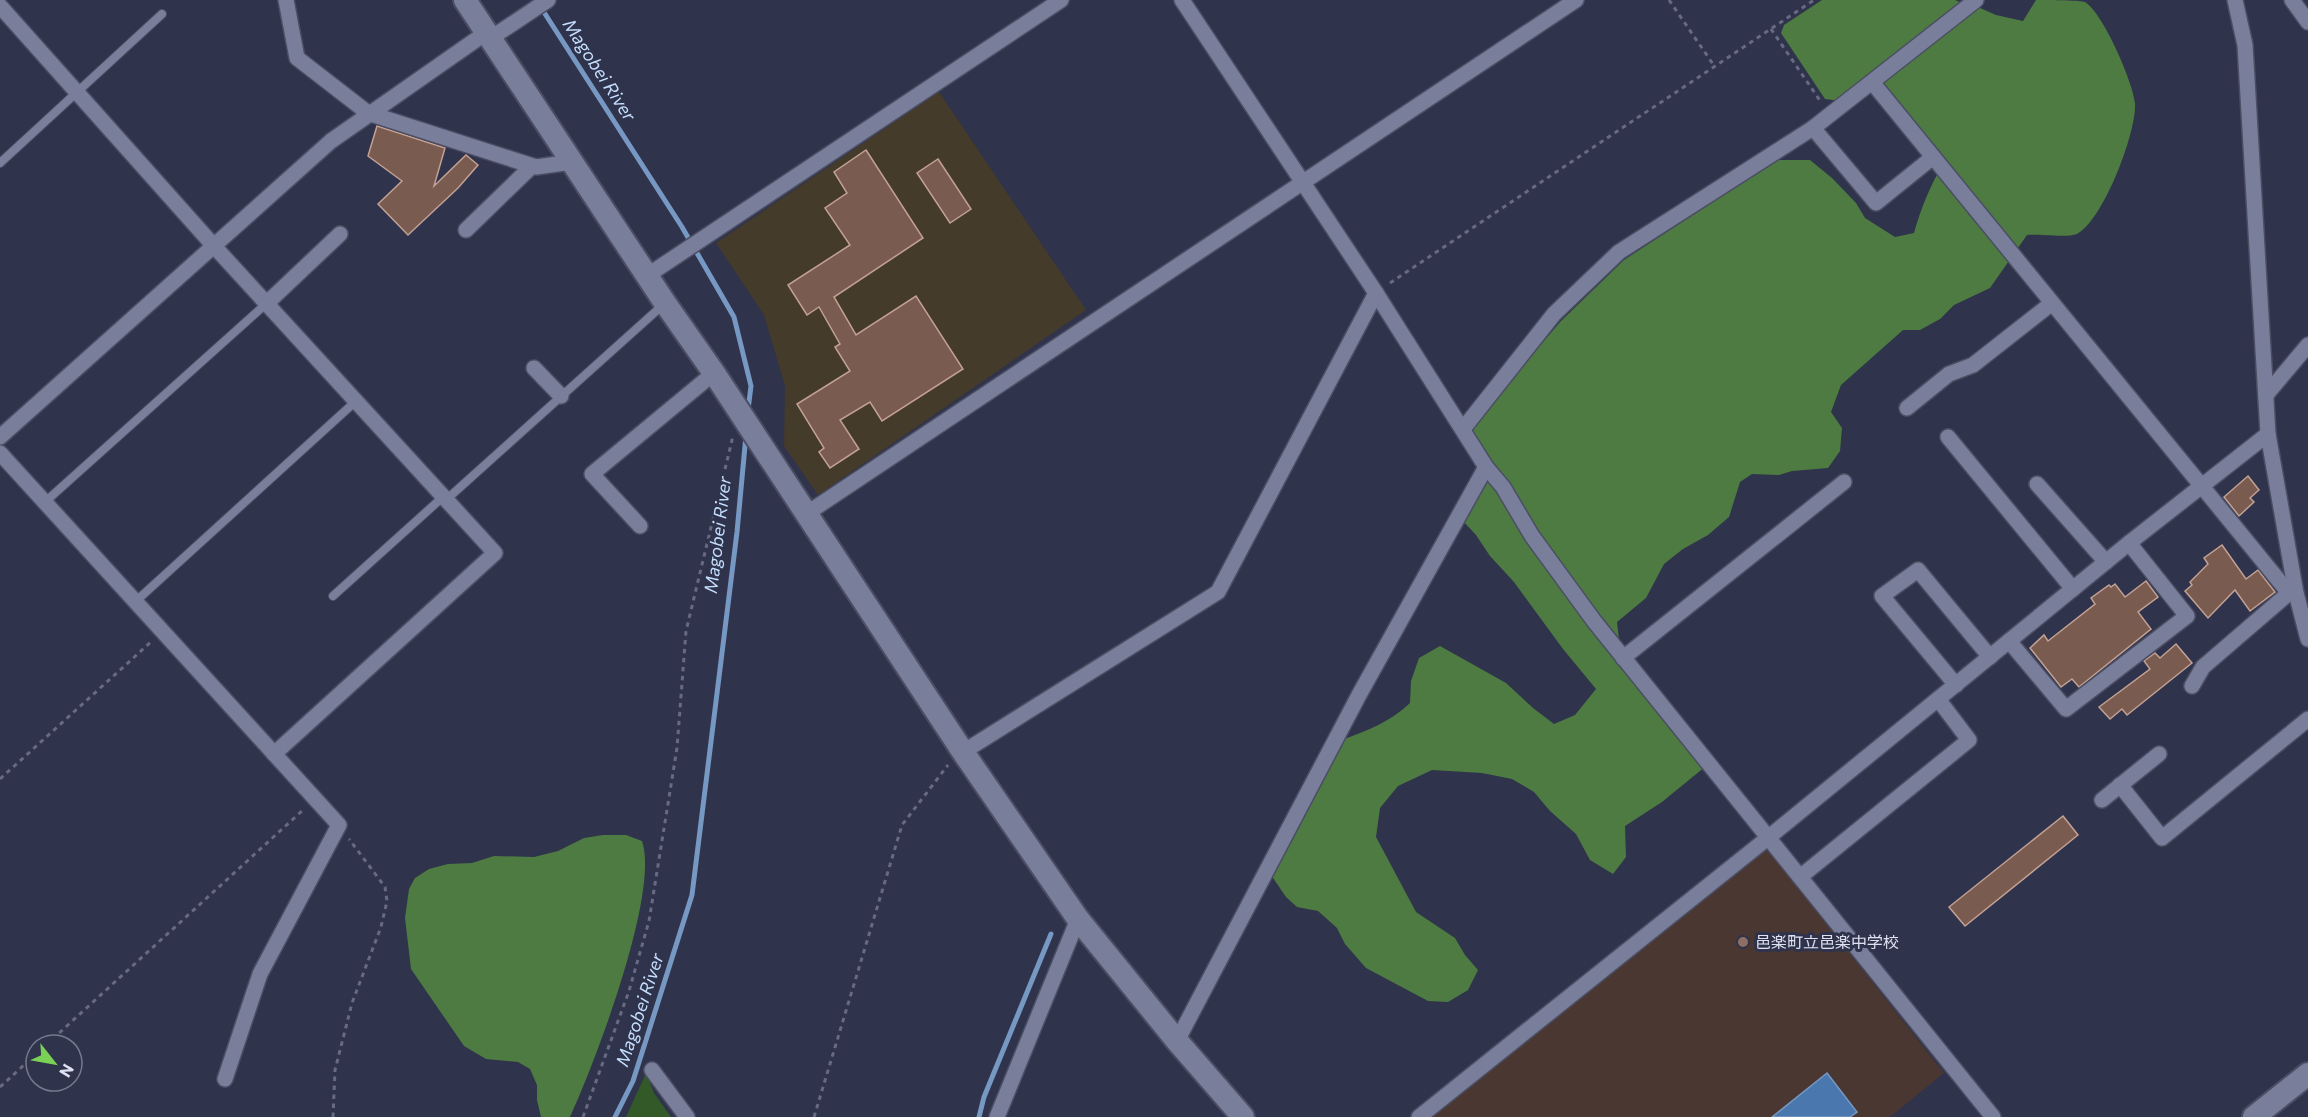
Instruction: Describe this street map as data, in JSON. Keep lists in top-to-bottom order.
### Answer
{
  "water": ["Magobei River"],
  "places": ["邑楽町立邑楽中学校"],
  "north": "bottom right"
}
